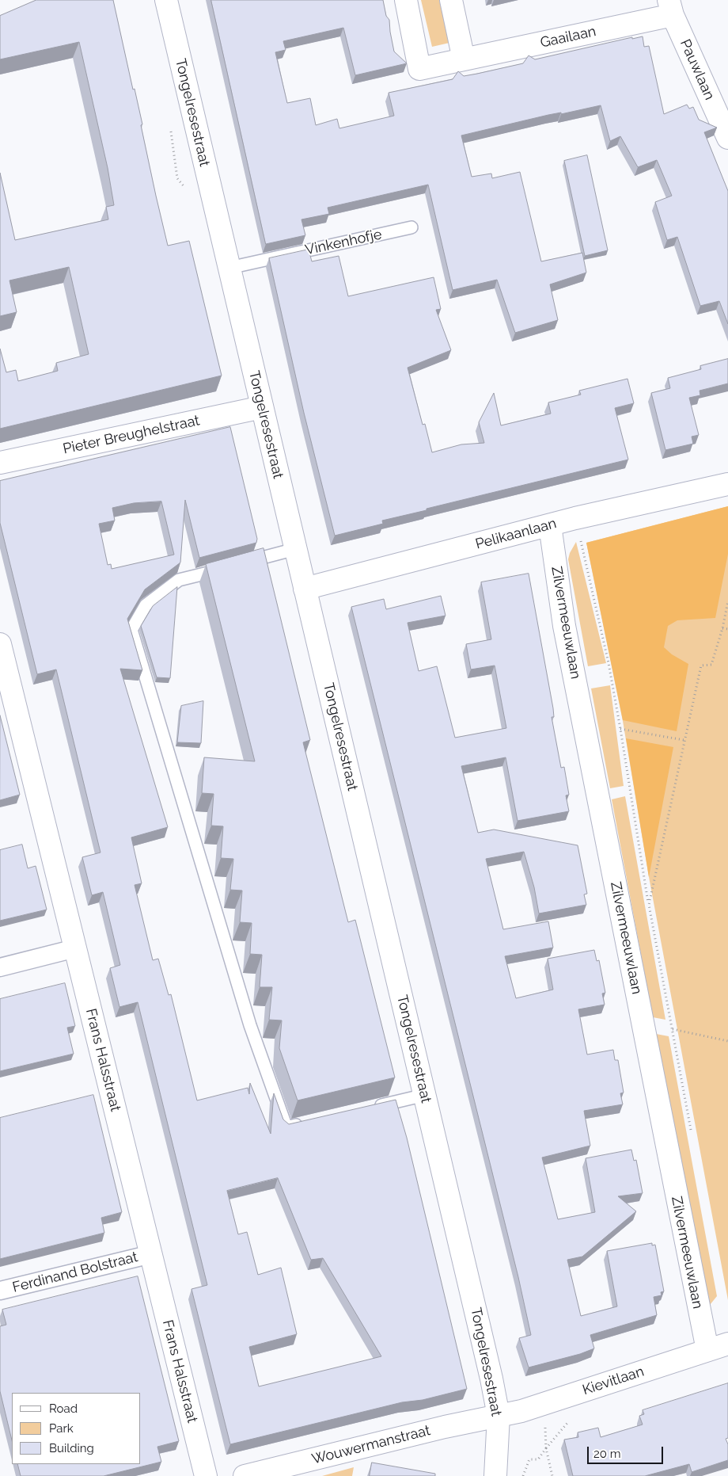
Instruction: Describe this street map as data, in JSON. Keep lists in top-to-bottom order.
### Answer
{
  "streets": {
    "street": [
      "Gaailaan",
      "Pauwlaan",
      "Tongelresestraat",
      "Pieter Breughelstraat",
      "Pelikaanlaan",
      "Zilvermeeuwlaan",
      "Frans Halsstraat",
      "Ferdinand Bolstraat",
      "Kievitlaan",
      "Wouwermanstraat"
    ],
    "lane": ["Vinkenhofje"]
  },
  "crossings": [
    ["Gaailaan", "Pauwlaan"],
    ["Tongelresestraat", "Vinkenhofje"],
    ["Tongelresestraat", "Pieter Breughelstraat"],
    ["Tongelresestraat", "Pelikaanlaan"],
    ["Tongelresestraat", "Kievitlaan"],
    ["Tongelresestraat", "Wouwermanstraat"],
    ["Pelikaanlaan", "Zilvermeeuwlaan"],
    ["Zilvermeeuwlaan", "Kievitlaan"],
    ["Frans Halsstraat", "Ferdinand Bolstraat"],
    ["Kievitlaan", "Wouwermanstraat"]
  ],
  "legend": ["Road", "Park", "Building"],
  "scale_bar": "20 m"
}
